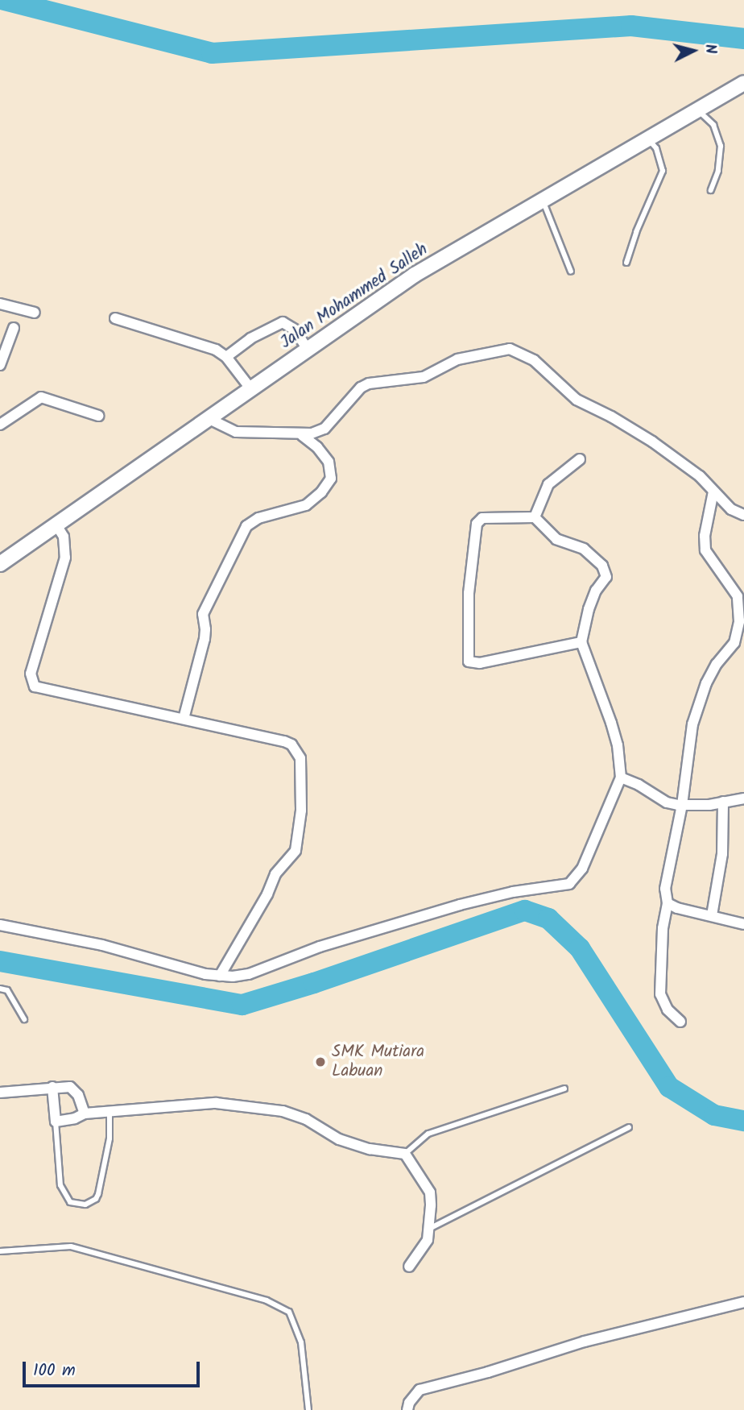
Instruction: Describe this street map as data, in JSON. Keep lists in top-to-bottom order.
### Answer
{
  "streets": {
    "main road": ["Jalan Mohammed Salleh"]
  },
  "places": ["SMK Mutiara Labuan"],
  "scale_bar": "100 m",
  "north": "right"
}
